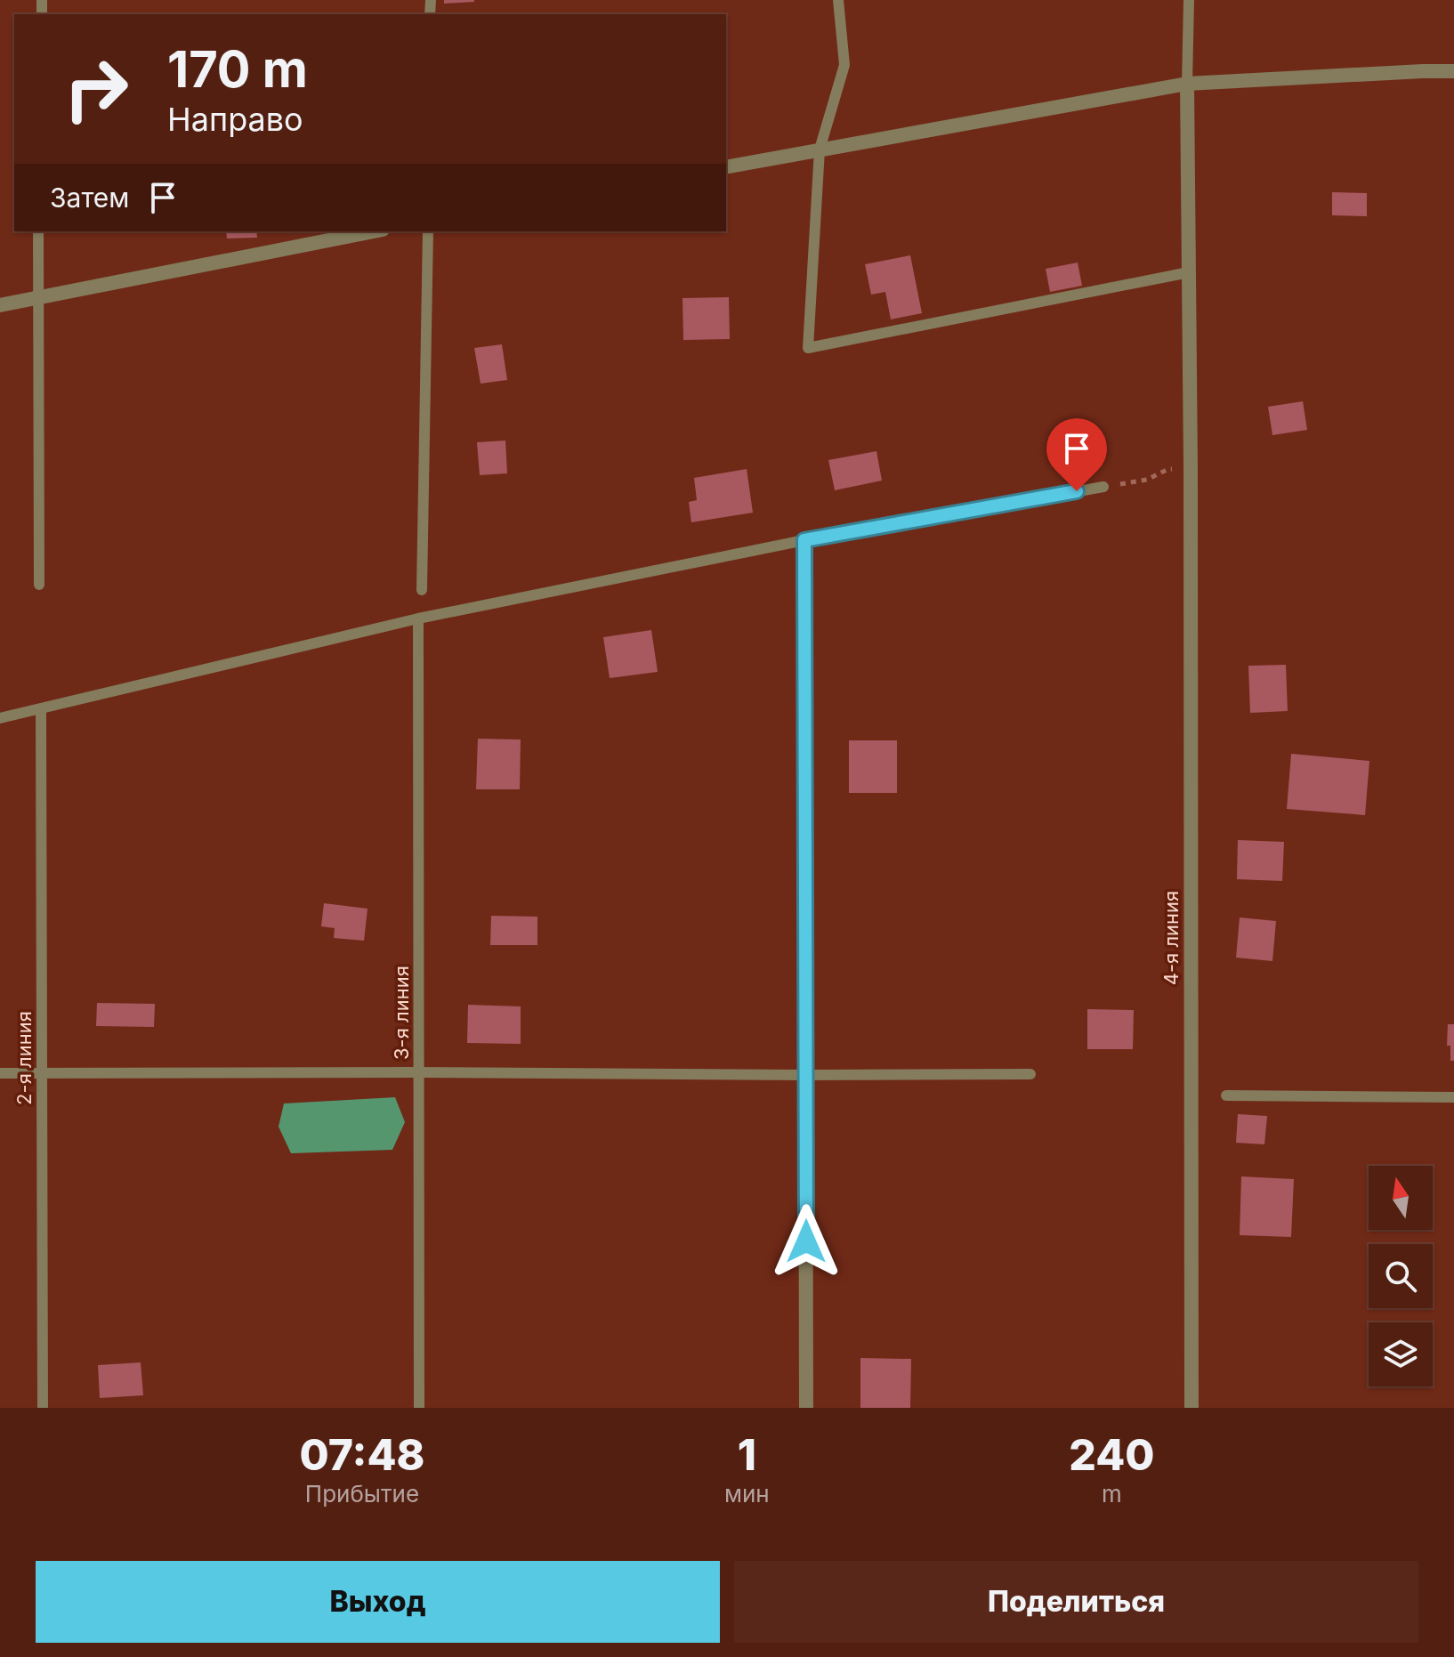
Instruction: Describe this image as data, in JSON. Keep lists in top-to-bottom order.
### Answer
{
  "streets": {
    "street": ["4-я линия"],
    "lane": ["3-я линия", "2-я линия"]
  },
  "north": "top",
  "page": {
    "turn": ["170 m", "Направо"],
    "then": "Затем",
    "eta": [
      "07:48",
      "Прибытие",
      "1",
      "мин",
      "240",
      "m"
    ],
    "buttons": ["Выход", "Поделиться"]
  }
}
